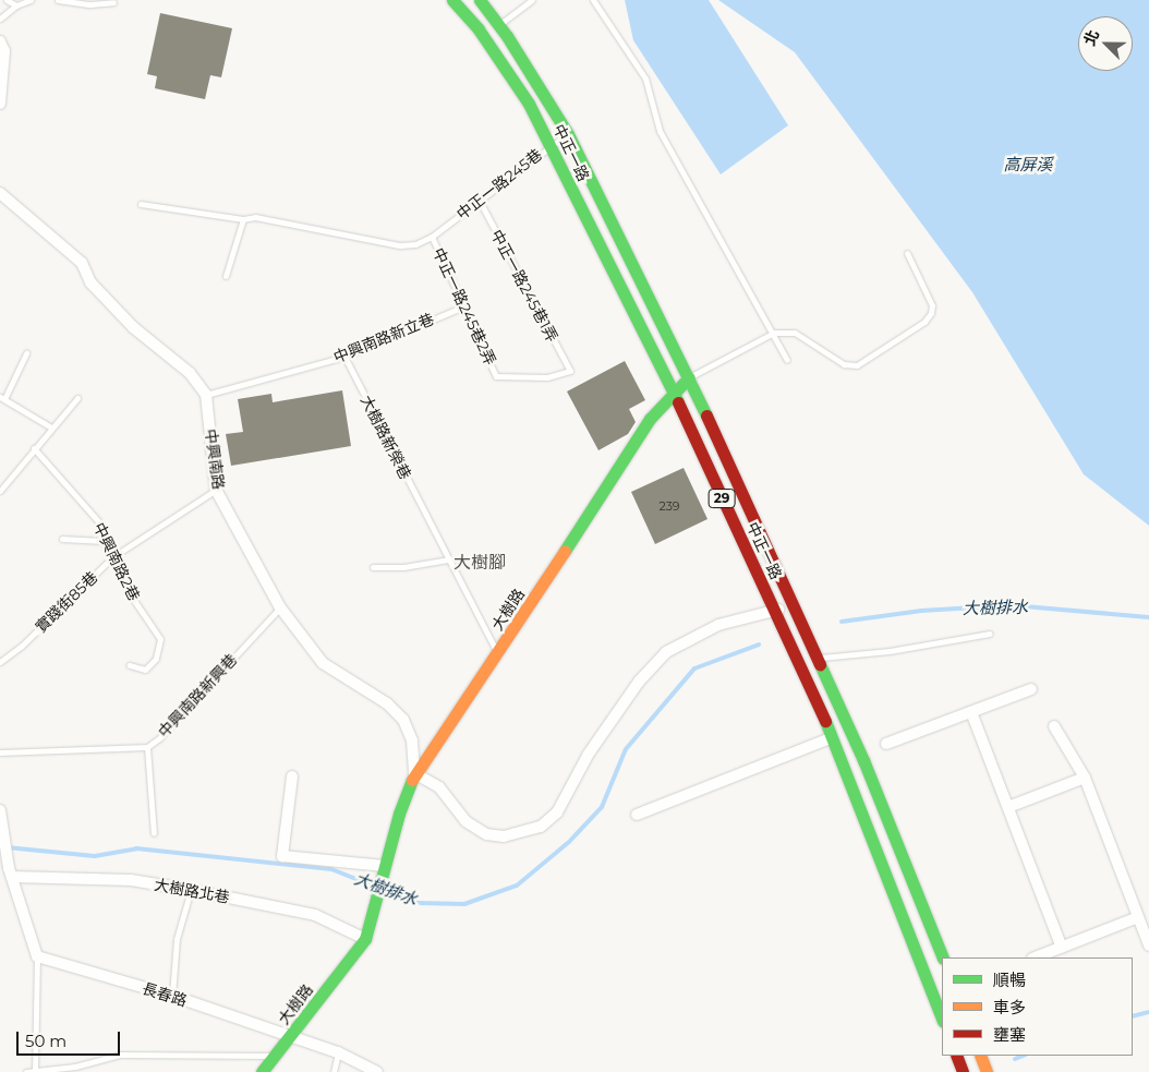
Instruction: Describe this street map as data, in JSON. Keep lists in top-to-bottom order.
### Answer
{
  "streets": {
    "main road": ["中正一路", "29", "大樹路"],
    "street": ["中興南路", "大樹路北巷", "長春路"],
    "lane": [
      "中正一路245巷",
      "中正一路245巷1弄",
      "中正一路245巷2弄",
      "中興南路新立巷",
      "大樹路新榮巷",
      "中興南路2巷",
      "實踐街85巷",
      "中興南路新興巷"
    ]
  },
  "crossings": [
    ["中正一路", "中正一路245巷"],
    ["中正一路", "大樹路"],
    ["中正一路245巷", "中正一路245巷1弄"],
    ["中正一路245巷", "中正一路245巷2弄"],
    ["中正一路245巷1弄", "中正一路245巷2弄"],
    ["中正一路245巷2弄", "中興南路新立巷"],
    ["中興南路新立巷", "大樹路新榮巷"],
    ["中興南路新立巷", "中興南路"],
    ["大樹路新榮巷", "大樹路"],
    ["中興南路", "實踐街85巷"],
    ["中興南路", "大樹路"],
    ["中興南路", "中興南路新興巷"],
    ["中興南路2巷", "實踐街85巷"],
    ["大樹路", "大樹路北巷"],
    ["大樹路", "長春路"]
  ],
  "districts": ["大樹腳"],
  "water": ["高屏溪", "大樹排水"],
  "house_numbers": ["239"],
  "legend": ["順暢", "車多", "壅塞"],
  "scale_bar": "50 m",
  "north": "top left"
}
